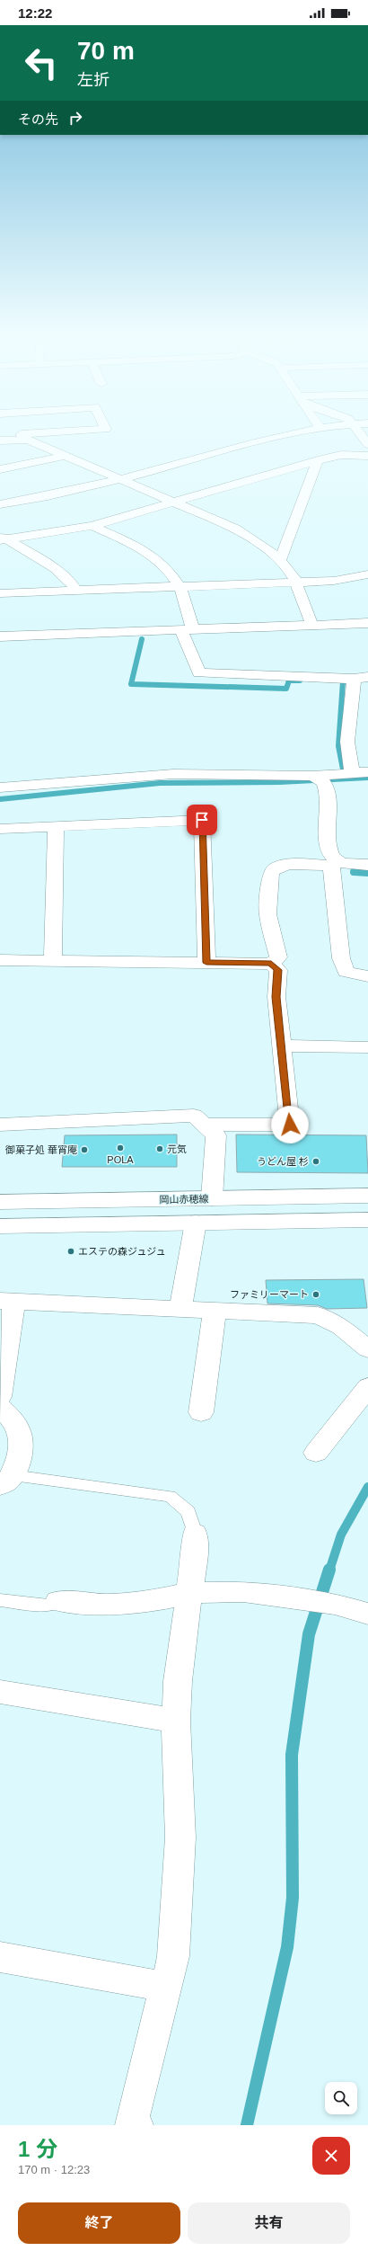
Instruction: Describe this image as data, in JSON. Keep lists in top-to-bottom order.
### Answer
{
  "streets": {
    "street": ["岡山赤穂線"]
  },
  "places": [
    "POLA",
    "元気",
    "御菓子処 華宵庵",
    "うどん屋 杉",
    "エステの森ジュジュ",
    "ファミリーマート"
  ],
  "page": {
    "status": "12:22",
    "turn": ["70 m", "左折"],
    "then": "その先",
    "heading": ["1 分", "170 m · 12:23"],
    "buttons": ["終了", "共有"]
  }
}
